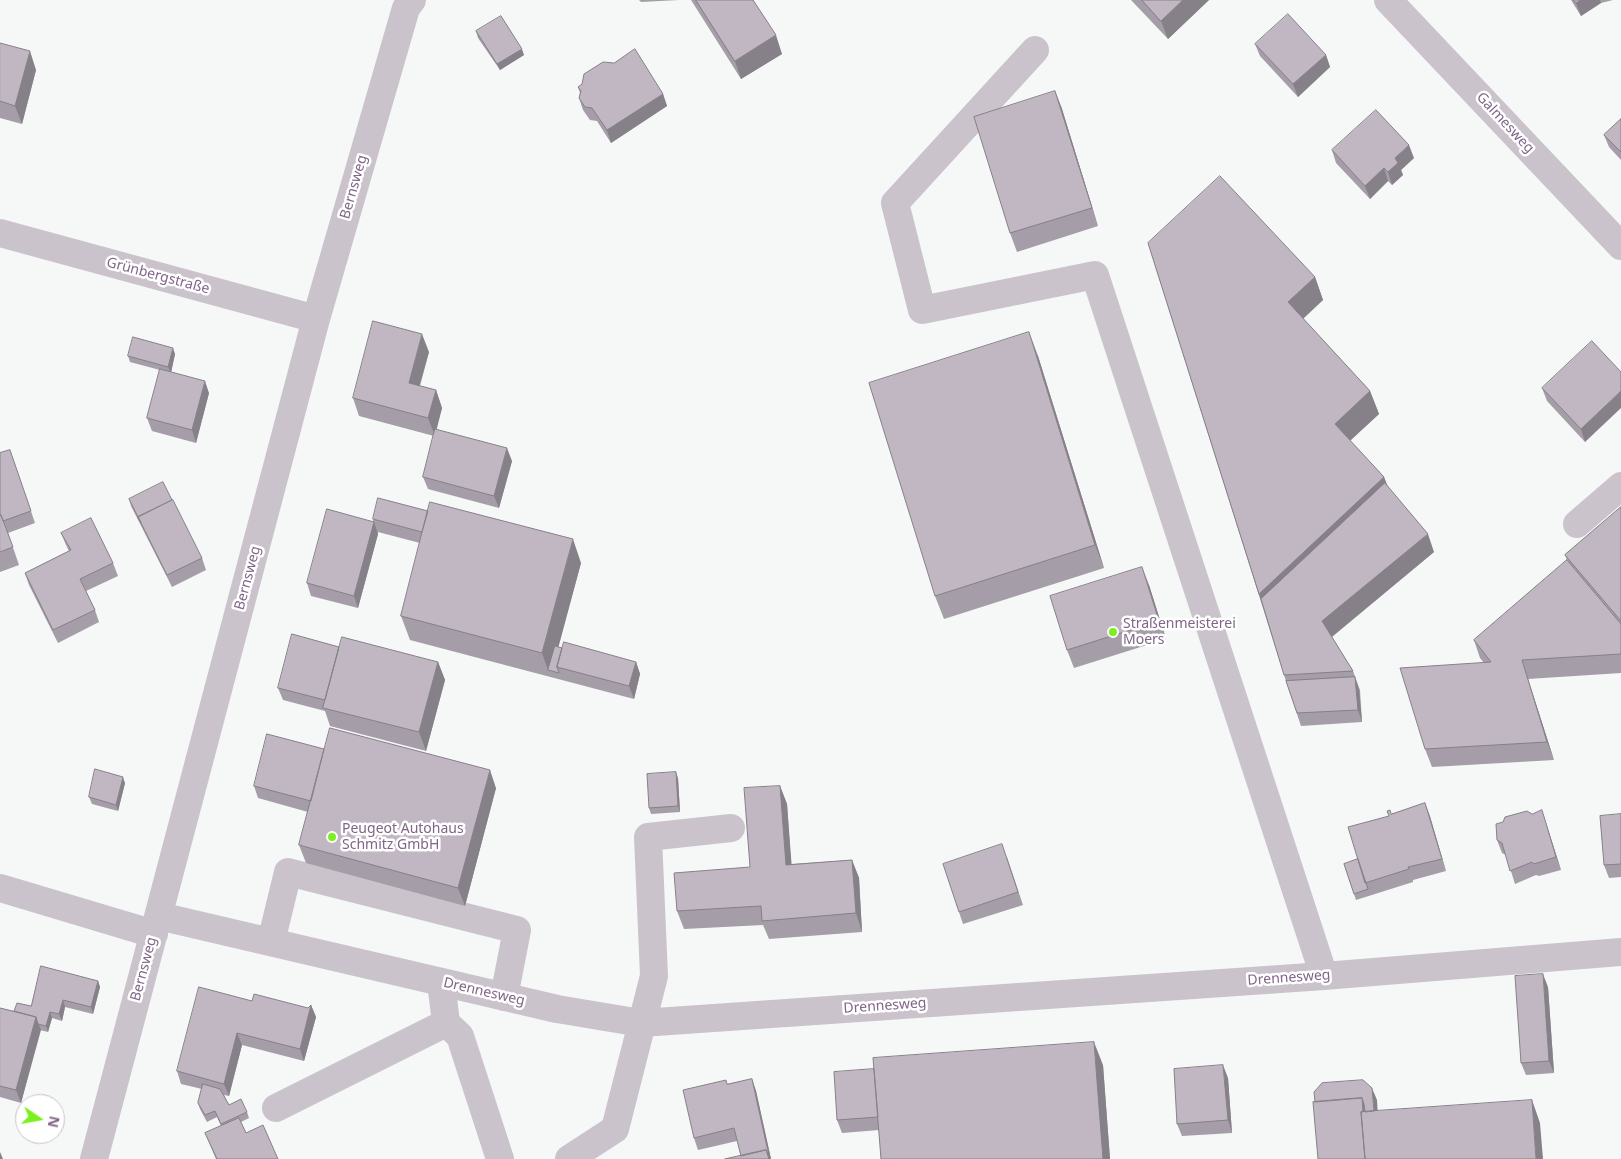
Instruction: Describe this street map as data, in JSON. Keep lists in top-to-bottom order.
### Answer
{
  "streets": {
    "street": [
      "Galmesweg",
      "Bernsweg",
      "Grünbergstraße",
      "Drennesweg"
    ]
  },
  "crossings": [
    ["Bernsweg", "Grünbergstraße"],
    ["Bernsweg", "Drennesweg"]
  ],
  "places": ["Straßenmeisterei Moers", "Peugeot Autohaus Schmitz GmbH"],
  "north": "right"
}
